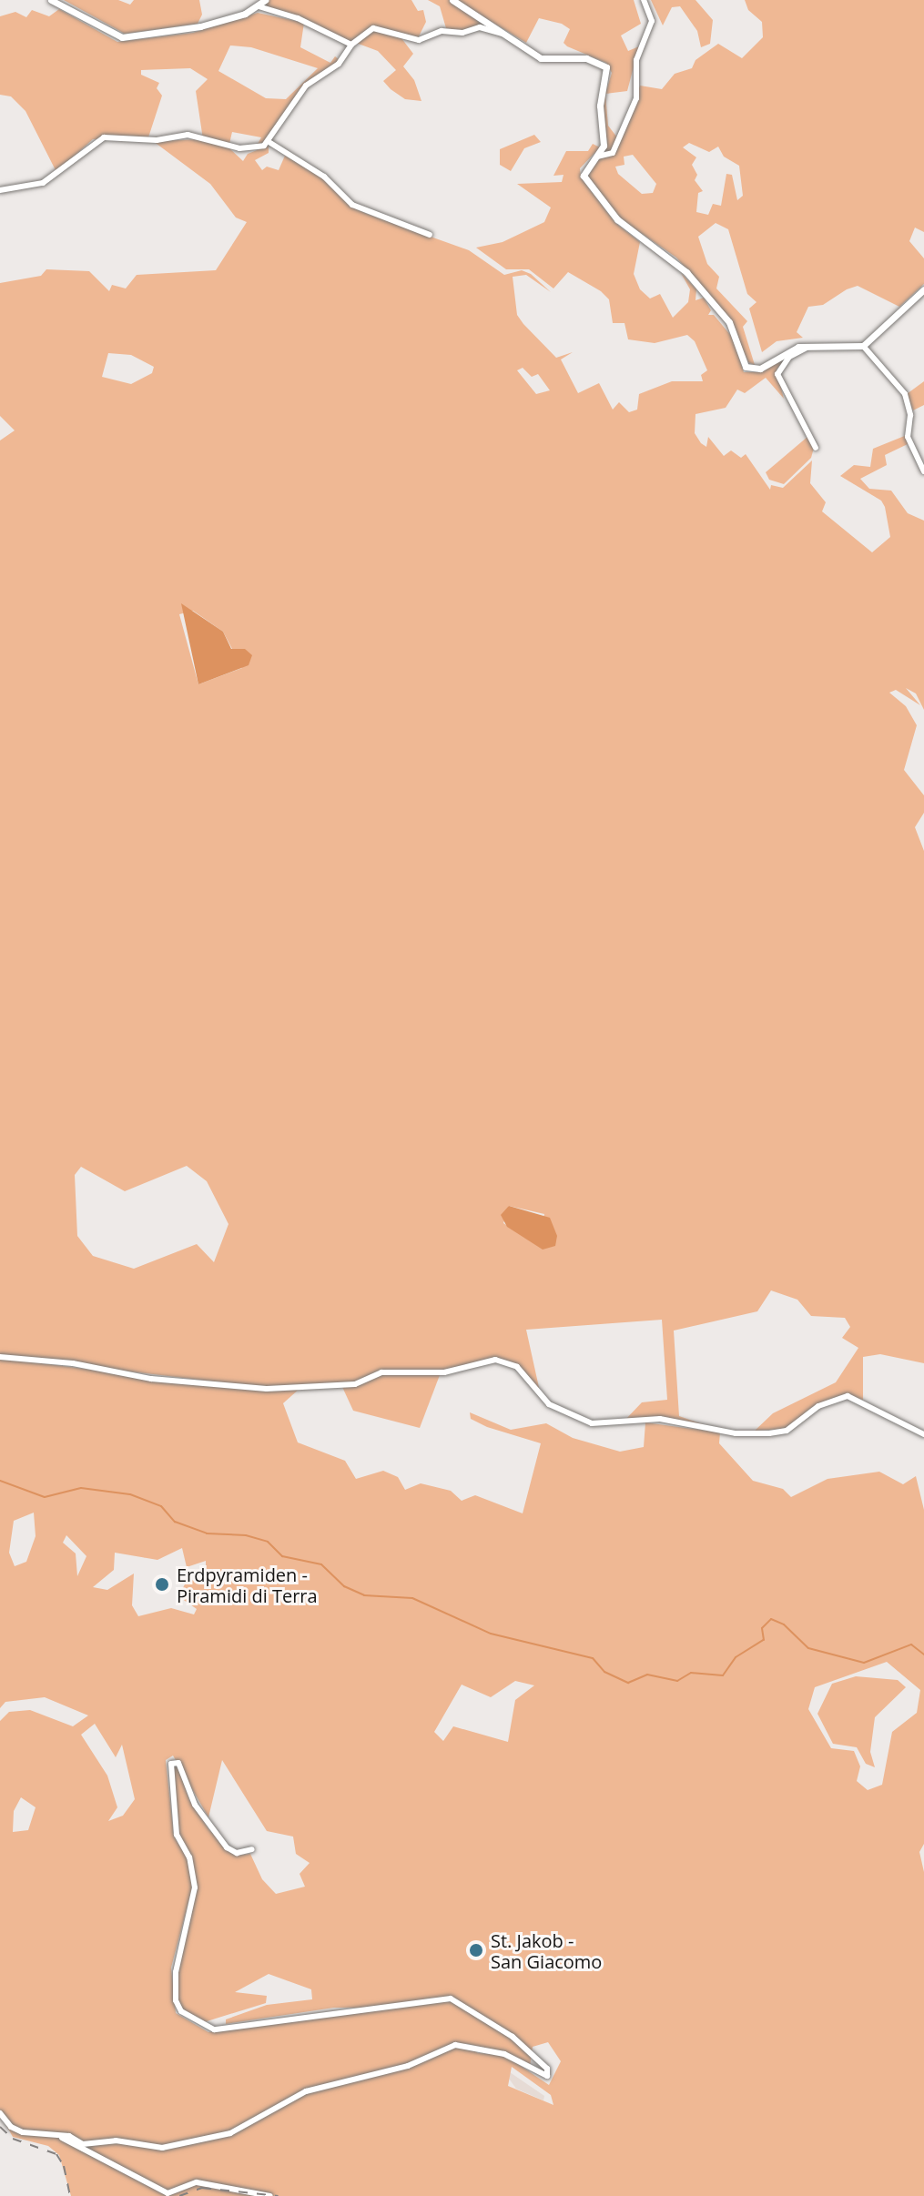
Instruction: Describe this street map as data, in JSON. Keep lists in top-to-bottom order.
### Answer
{
  "places": ["Erdpyramiden - Piramidi di Terra", "St. Jakob - San Giacomo"]
}
